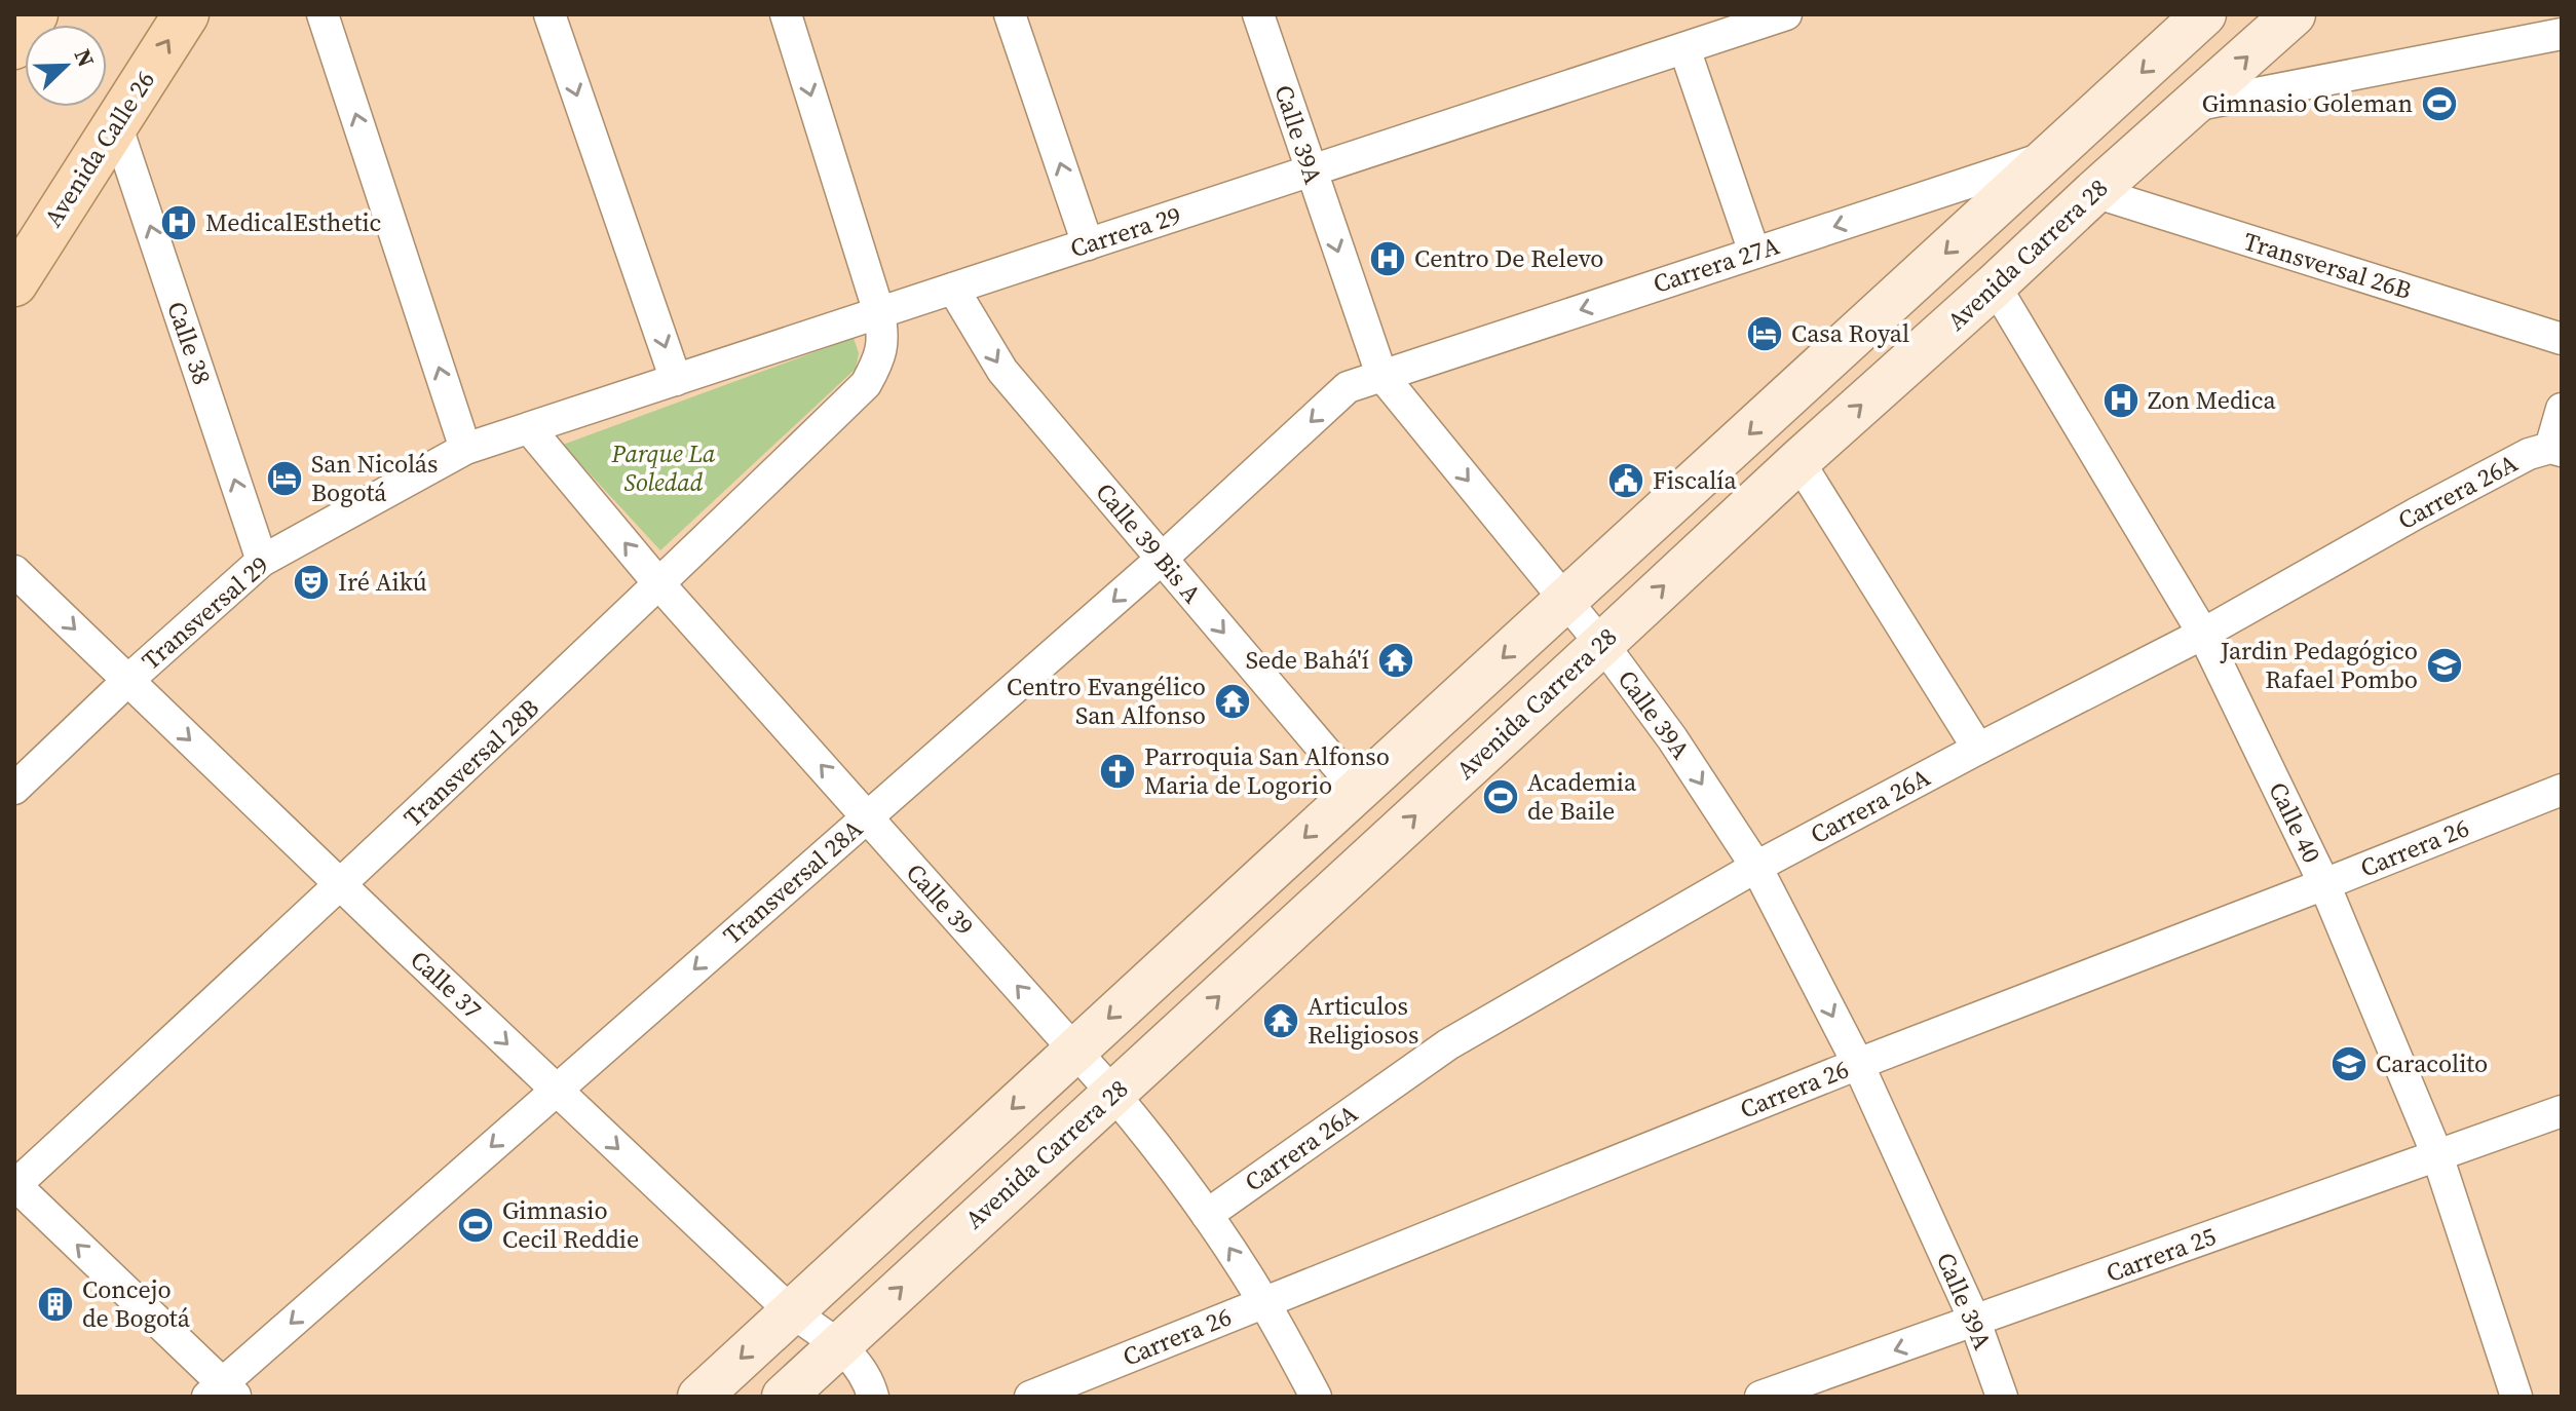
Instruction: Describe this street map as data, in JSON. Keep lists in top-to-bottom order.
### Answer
{
  "streets": {
    "main road": ["Avenida Calle 26", "Avenida Carrera 28"],
    "street": [
      "Calle 39A",
      "Carrera 29",
      "Carrera 27A",
      "Transversal 26B",
      "Calle 38",
      "Carrera 26A",
      "Calle 39 Bis A",
      "Transversal 29",
      "Transversal 28B",
      "Calle 40",
      "Carrera 26",
      "Transversal 28A",
      "Calle 39",
      "Calle 37",
      "Carrera 25"
    ]
  },
  "crossings": [
    ["Calle 39A", "Carrera 29"],
    ["Calle 39A", "Avenida Carrera 28"],
    ["Calle 39A", "Carrera 27A"],
    ["Calle 39A", "Carrera 26A"],
    ["Calle 39A", "Carrera 26"],
    ["Calle 39A", "Transversal 28A"],
    ["Calle 39A", "Carrera 25"],
    ["Avenida Calle 26", "Calle 38"],
    ["Carrera 29", "Calle 39 Bis A"],
    ["Carrera 29", "Transversal 29"],
    ["Carrera 29", "Transversal 28B"],
    ["Carrera 29", "Calle 39"],
    ["Avenida Carrera 28", "Transversal 26B"],
    ["Avenida Carrera 28", "Calle 40"],
    ["Avenida Carrera 28", "Calle 39"],
    ["Avenida Carrera 28", "Calle 37"],
    ["Carrera 27A", "Transversal 28A"],
    ["Calle 38", "Transversal 29"],
    ["Carrera 26A", "Calle 40"],
    ["Carrera 26A", "Calle 39"],
    ["Calle 39 Bis A", "Transversal 28A"],
    ["Transversal 29", "Calle 37"],
    ["Transversal 28B", "Calle 39"],
    ["Transversal 28B", "Calle 37"],
    ["Calle 40", "Carrera 26"],
    ["Calle 40", "Carrera 25"],
    ["Carrera 26", "Calle 39"],
    ["Transversal 28A", "Calle 39"],
    ["Transversal 28A", "Calle 37"]
  ],
  "one_way": [
    "Calle 39A",
    "Avenida Calle 26",
    "Carrera 27A",
    "Calle 39 Bis A",
    "Transversal 28A",
    "Calle 39",
    "Calle 37"
  ],
  "parks": ["Parque La Soledad"],
  "places": {
    "sports": ["Gimnasio Goleman", "Academia de Baile", "Gimnasio Cecil Reddie"],
    "hospital": ["MedicalEsthetic", "Centro De Relevo", "Zon Medica"],
    "hotel": ["Casa Royal", "San Nicolás Bogotá"],
    "public building": ["Fiscalía"],
    "theatre": ["Iré Aikú"],
    "temple": ["Sede Bahá'í", "Centro Evangélico San Alfonso", "Articulos Religiosos"],
    "school or university": ["Jardin Pedagógico Rafael Pombo", "Caracolito"],
    "church": ["Parroquia San Alfonso Maria de Logorio"],
    "building": ["Concejo de Bogotá"]
  },
  "north": "top right"
}
